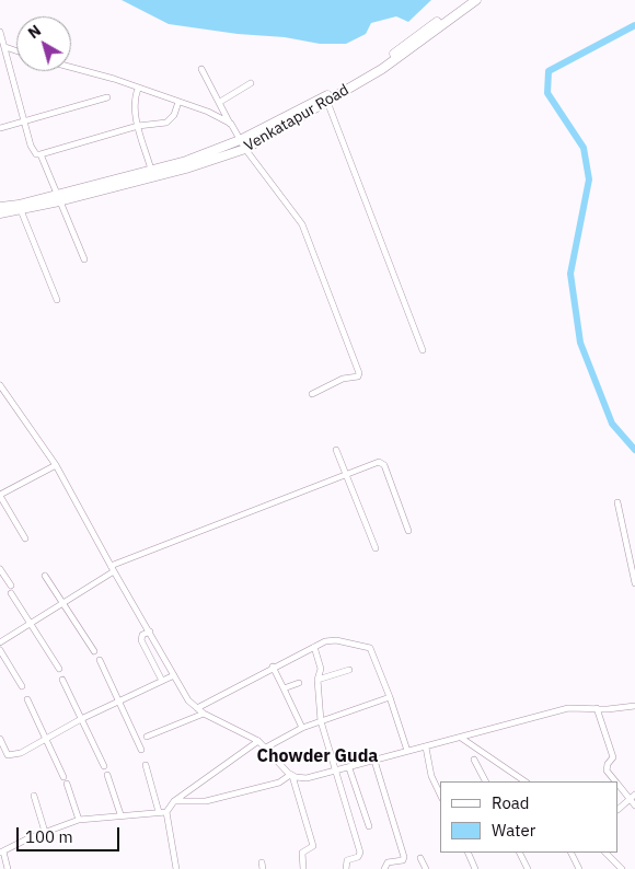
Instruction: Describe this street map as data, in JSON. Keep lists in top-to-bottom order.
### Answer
{
  "streets": {
    "street": ["Venkatapur Road"]
  },
  "districts": ["Chowder Guda"],
  "legend": ["Road", "Water"],
  "scale_bar": "100 m",
  "north": "top left"
}
